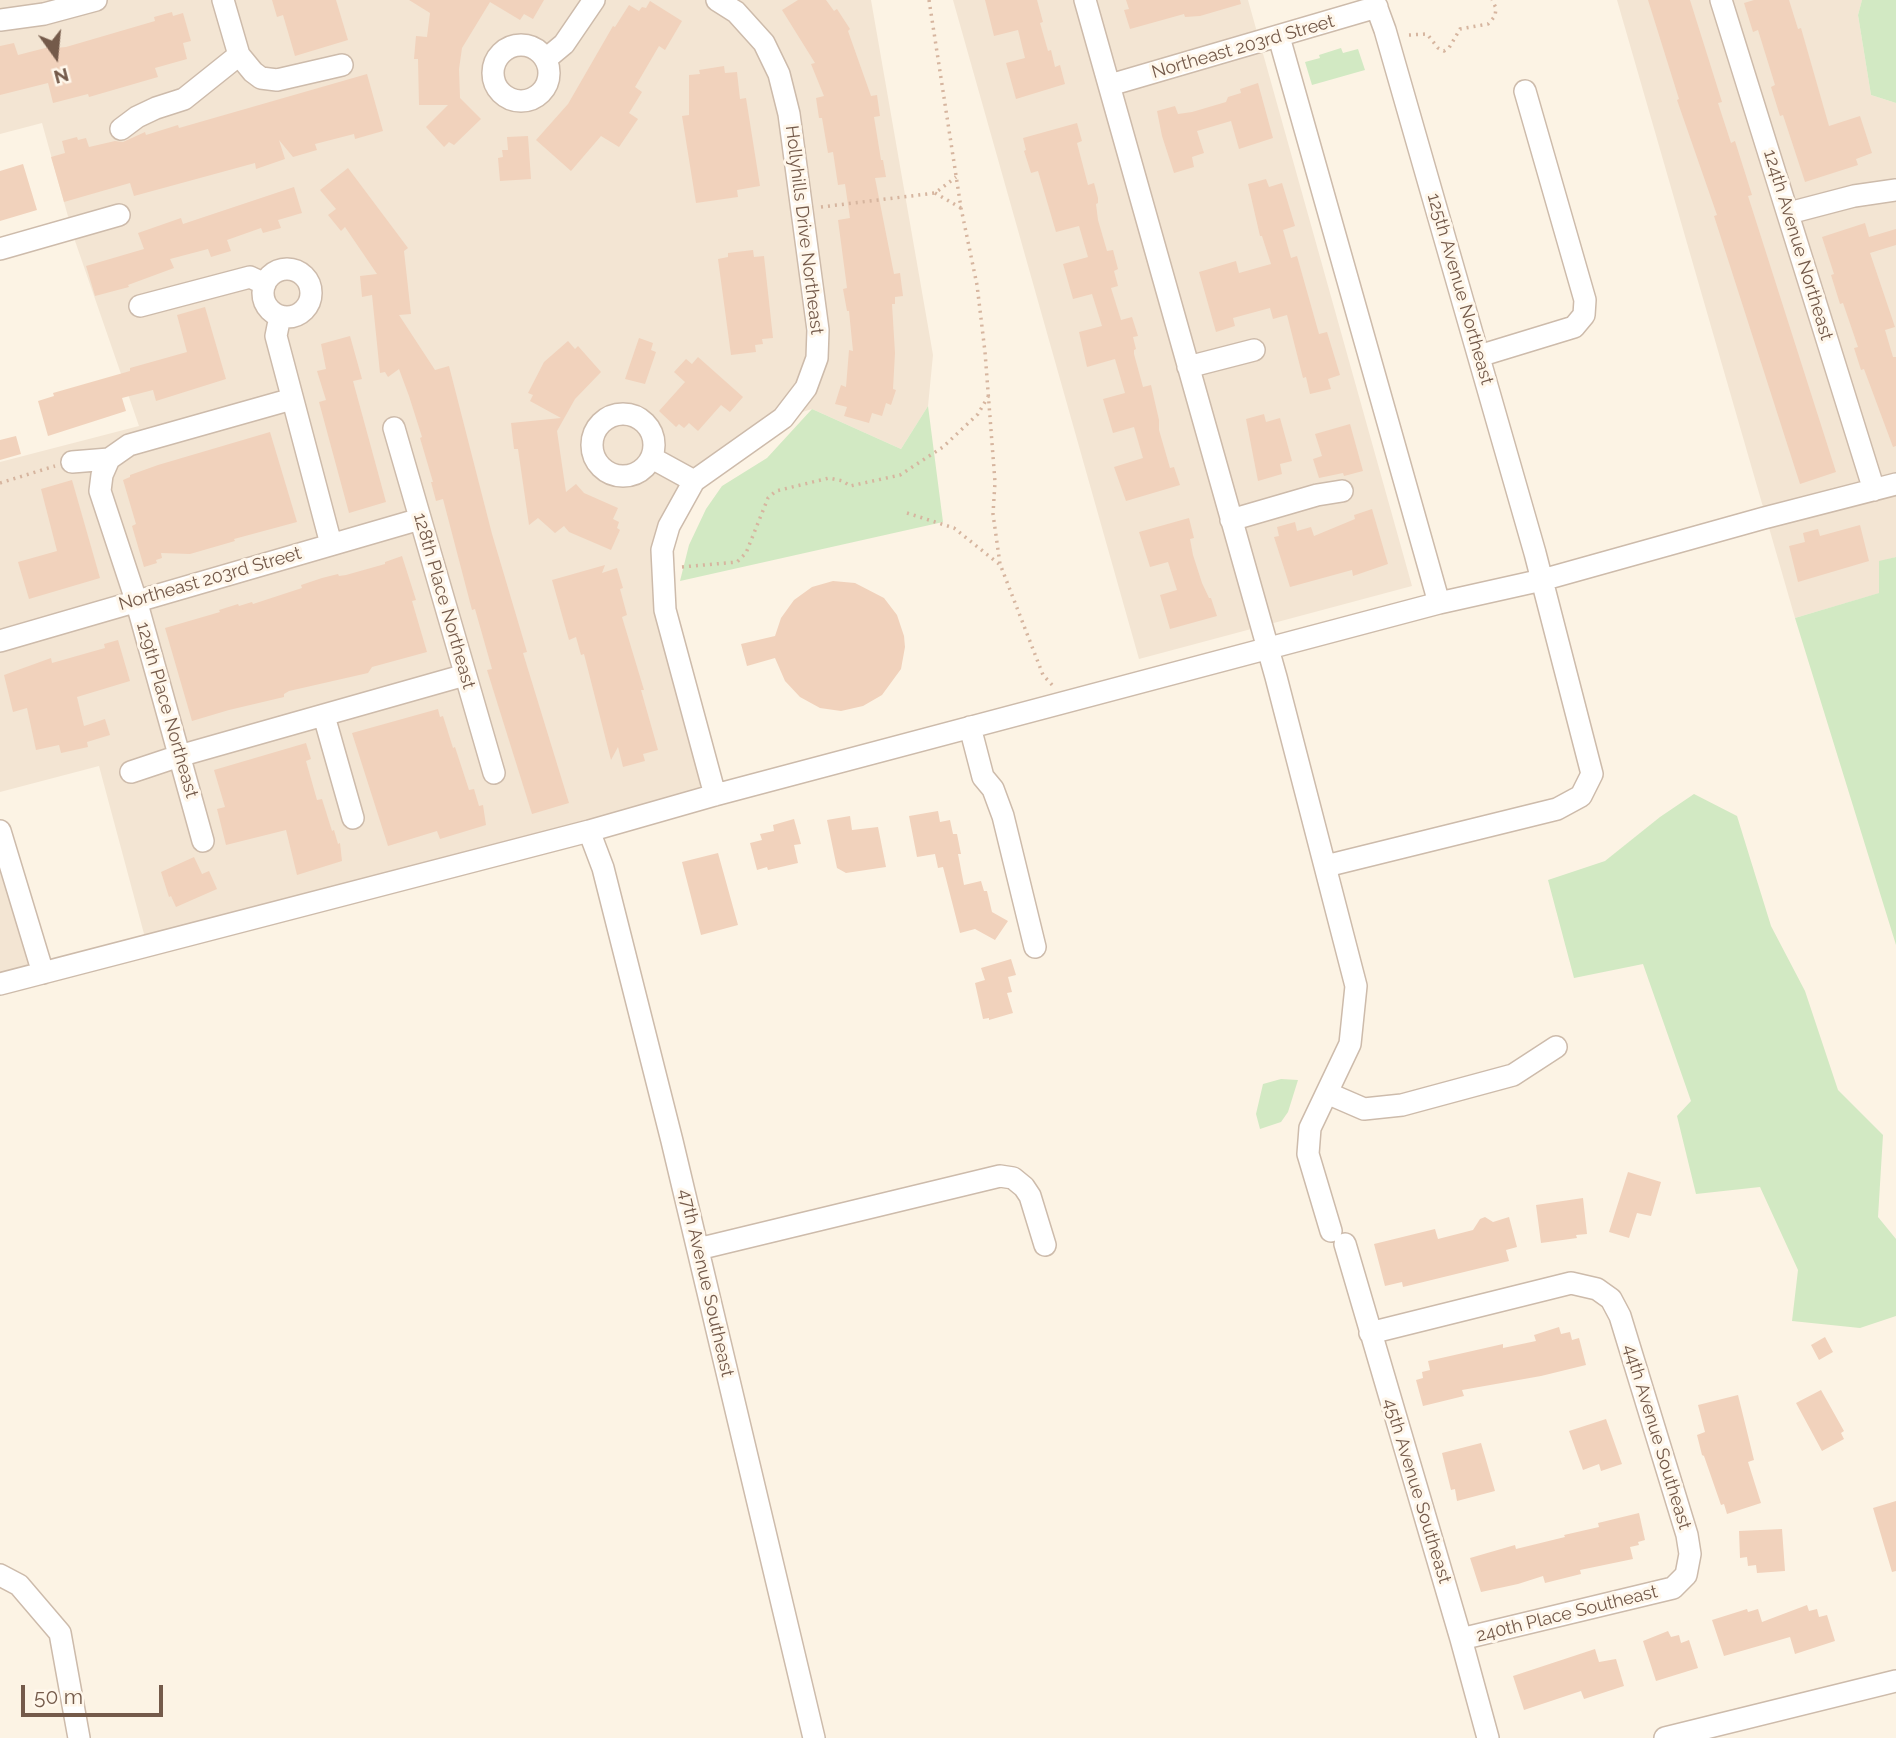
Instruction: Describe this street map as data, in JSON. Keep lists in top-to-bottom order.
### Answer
{
  "streets": {
    "street": [
      "Northeast 203rd Street",
      "Hollyhills Drive Northeast",
      "124th Avenue Northeast",
      "125th Avenue Northeast",
      "128th Place Northeast",
      "129th Place Northeast",
      "47th Avenue Southeast",
      "44th Avenue Southeast",
      "45th Avenue Southeast",
      "240th Place Southeast"
    ]
  },
  "crossings": [
    ["Northeast 203rd Street", "125th Avenue Northeast"],
    ["Northeast 203rd Street", "128th Place Northeast"],
    ["Northeast 203rd Street", "129th Place Northeast"],
    ["Northeast 203rd Street", "45th Avenue Southeast"],
    ["125th Avenue Northeast", "45th Avenue Southeast"],
    ["44th Avenue Southeast", "45th Avenue Southeast"],
    ["44th Avenue Southeast", "240th Place Southeast"],
    ["45th Avenue Southeast", "240th Place Southeast"]
  ],
  "scale_bar": "50 m",
  "north": "bottom"
}
